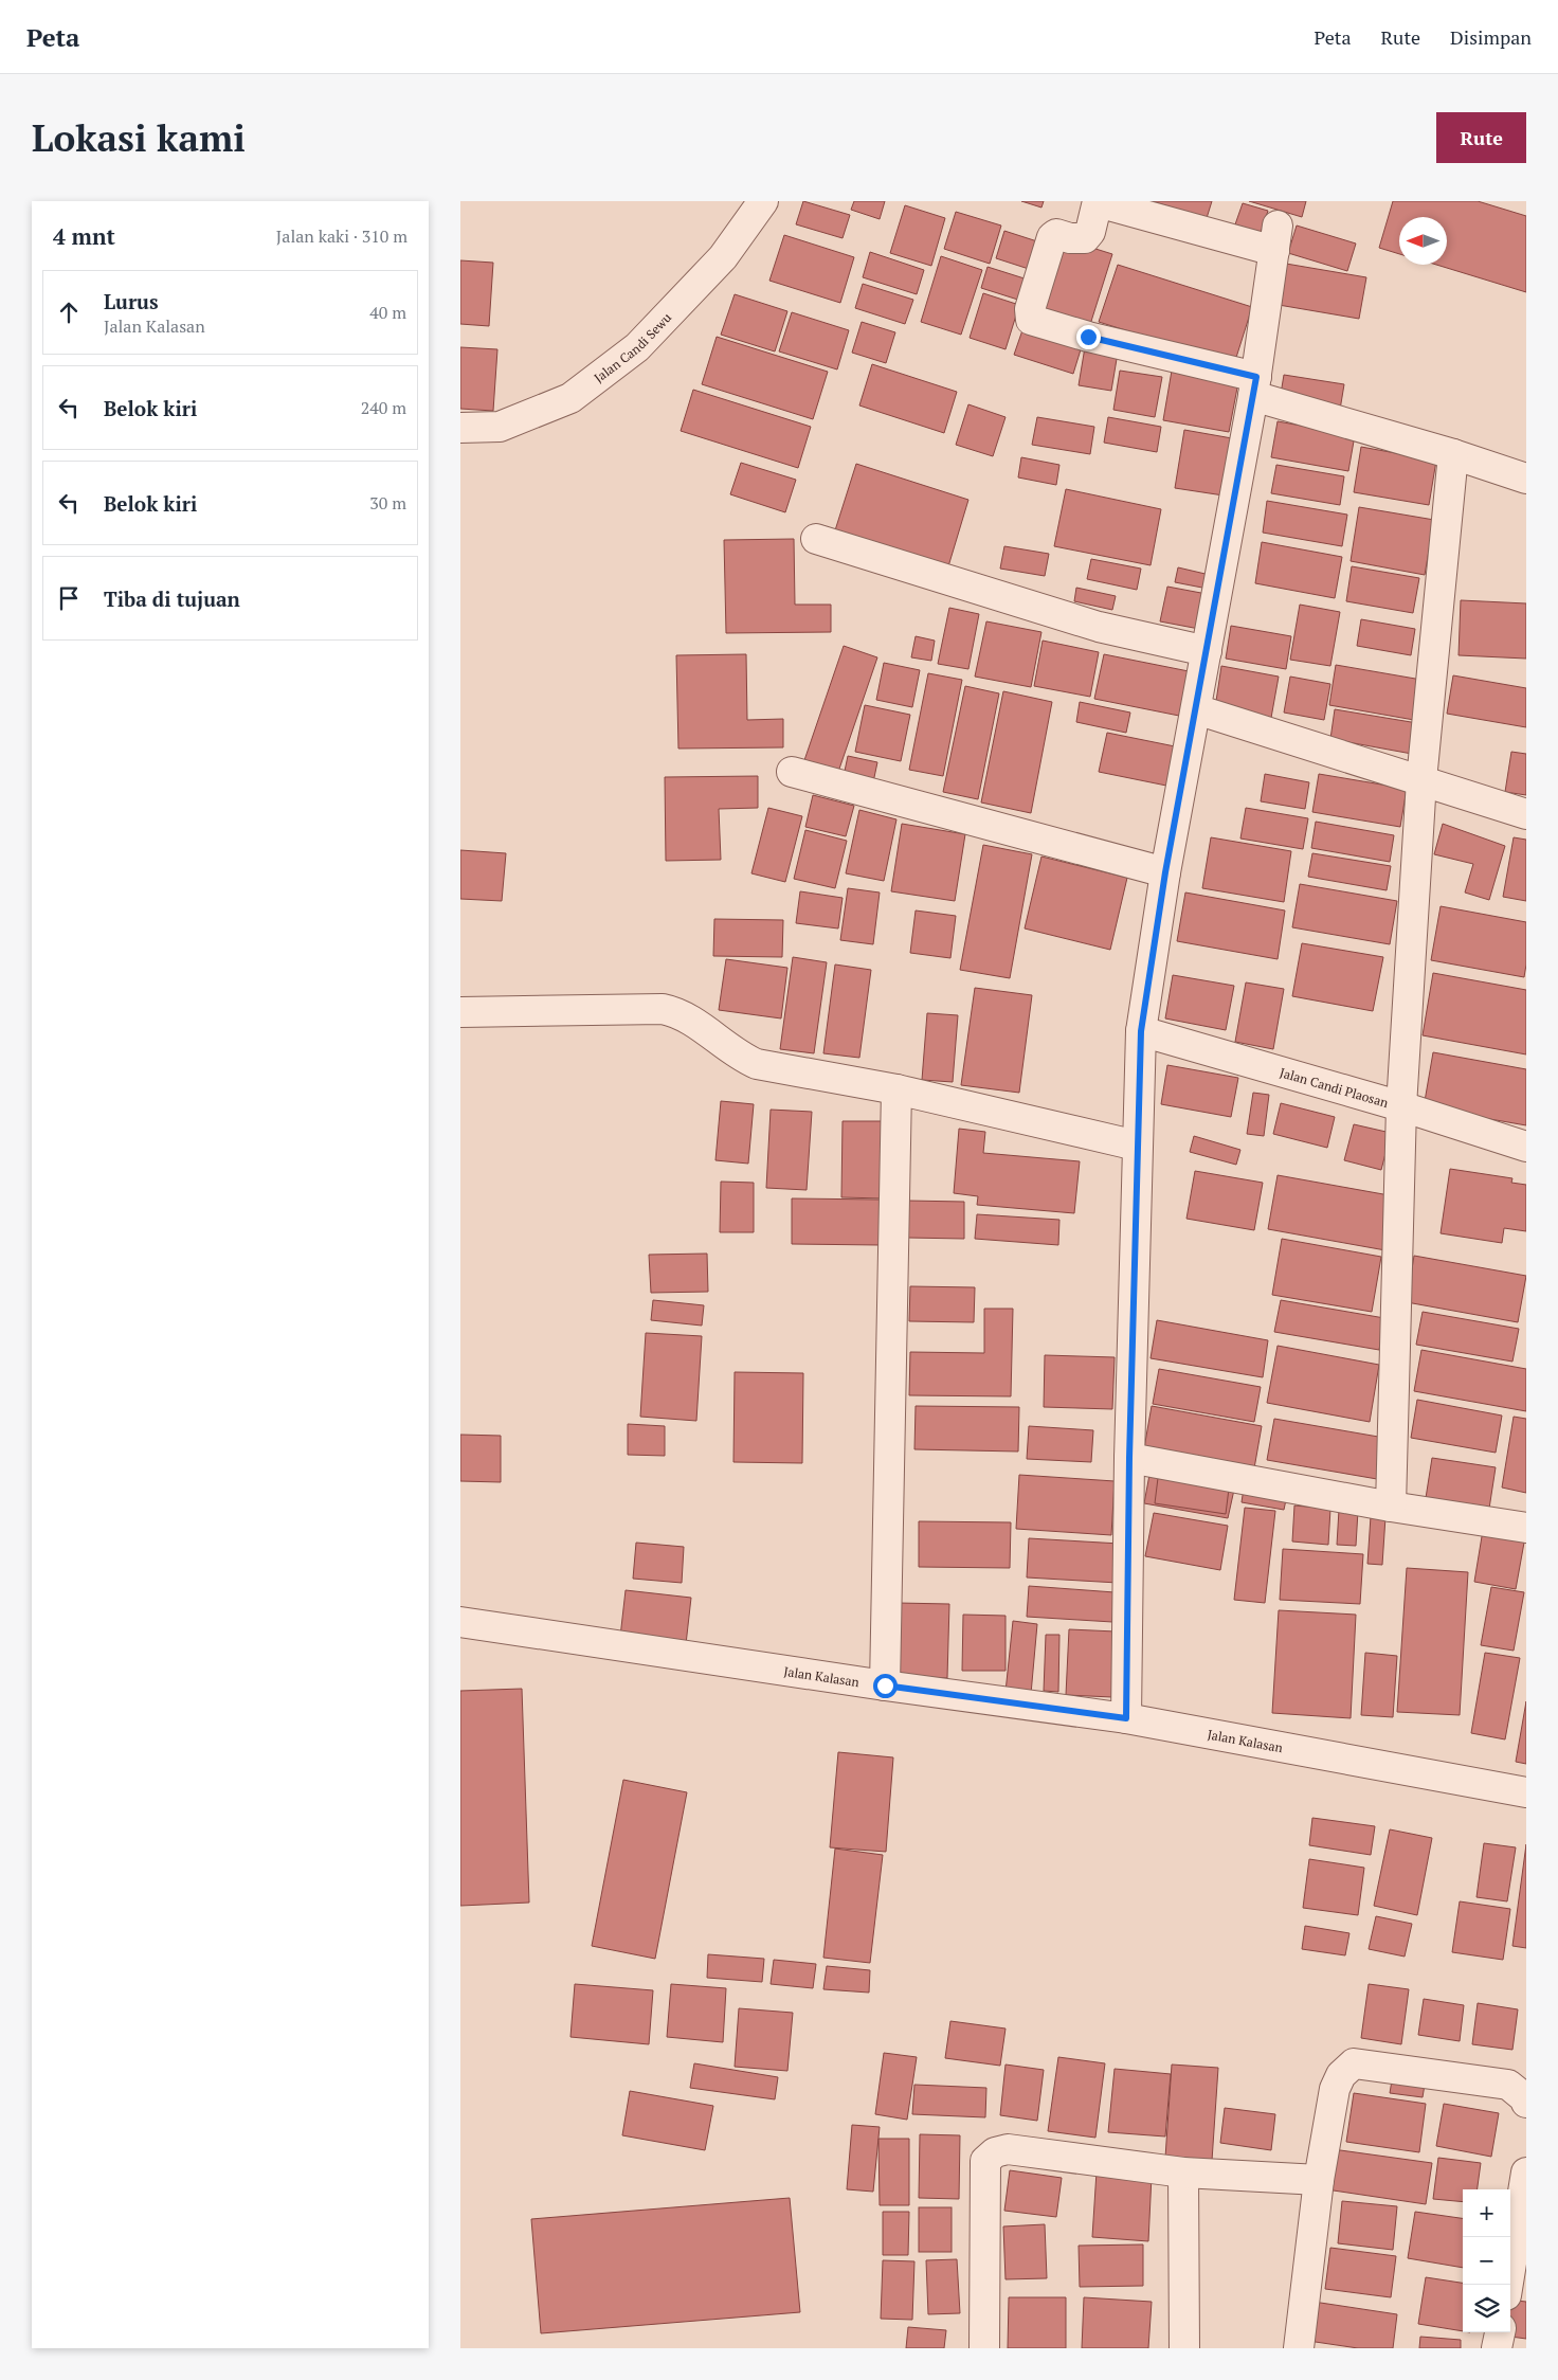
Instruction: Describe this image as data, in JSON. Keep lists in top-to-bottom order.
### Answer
{
  "streets": {
    "street": ["Jalan Candi Sewu", "Jalan Candi Plaosan", "Jalan Kalasan"]
  },
  "north": "left",
  "page": {
    "header": "Peta",
    "nav": ["Peta", "Rute", "Disimpan"],
    "buttons": "Rute",
    "title": "Lokasi kami",
    "heading": ["4 mnt", "Jalan kaki · 310 m"],
    "list": [
      ["Lurus", "Jalan Kalasan", "40 m"],
      ["Belok kiri", "240 m"],
      ["Belok kiri", "30 m"],
      "Tiba di tujuan"
    ],
    "map_buttons": ["+", "−"]
  }
}
